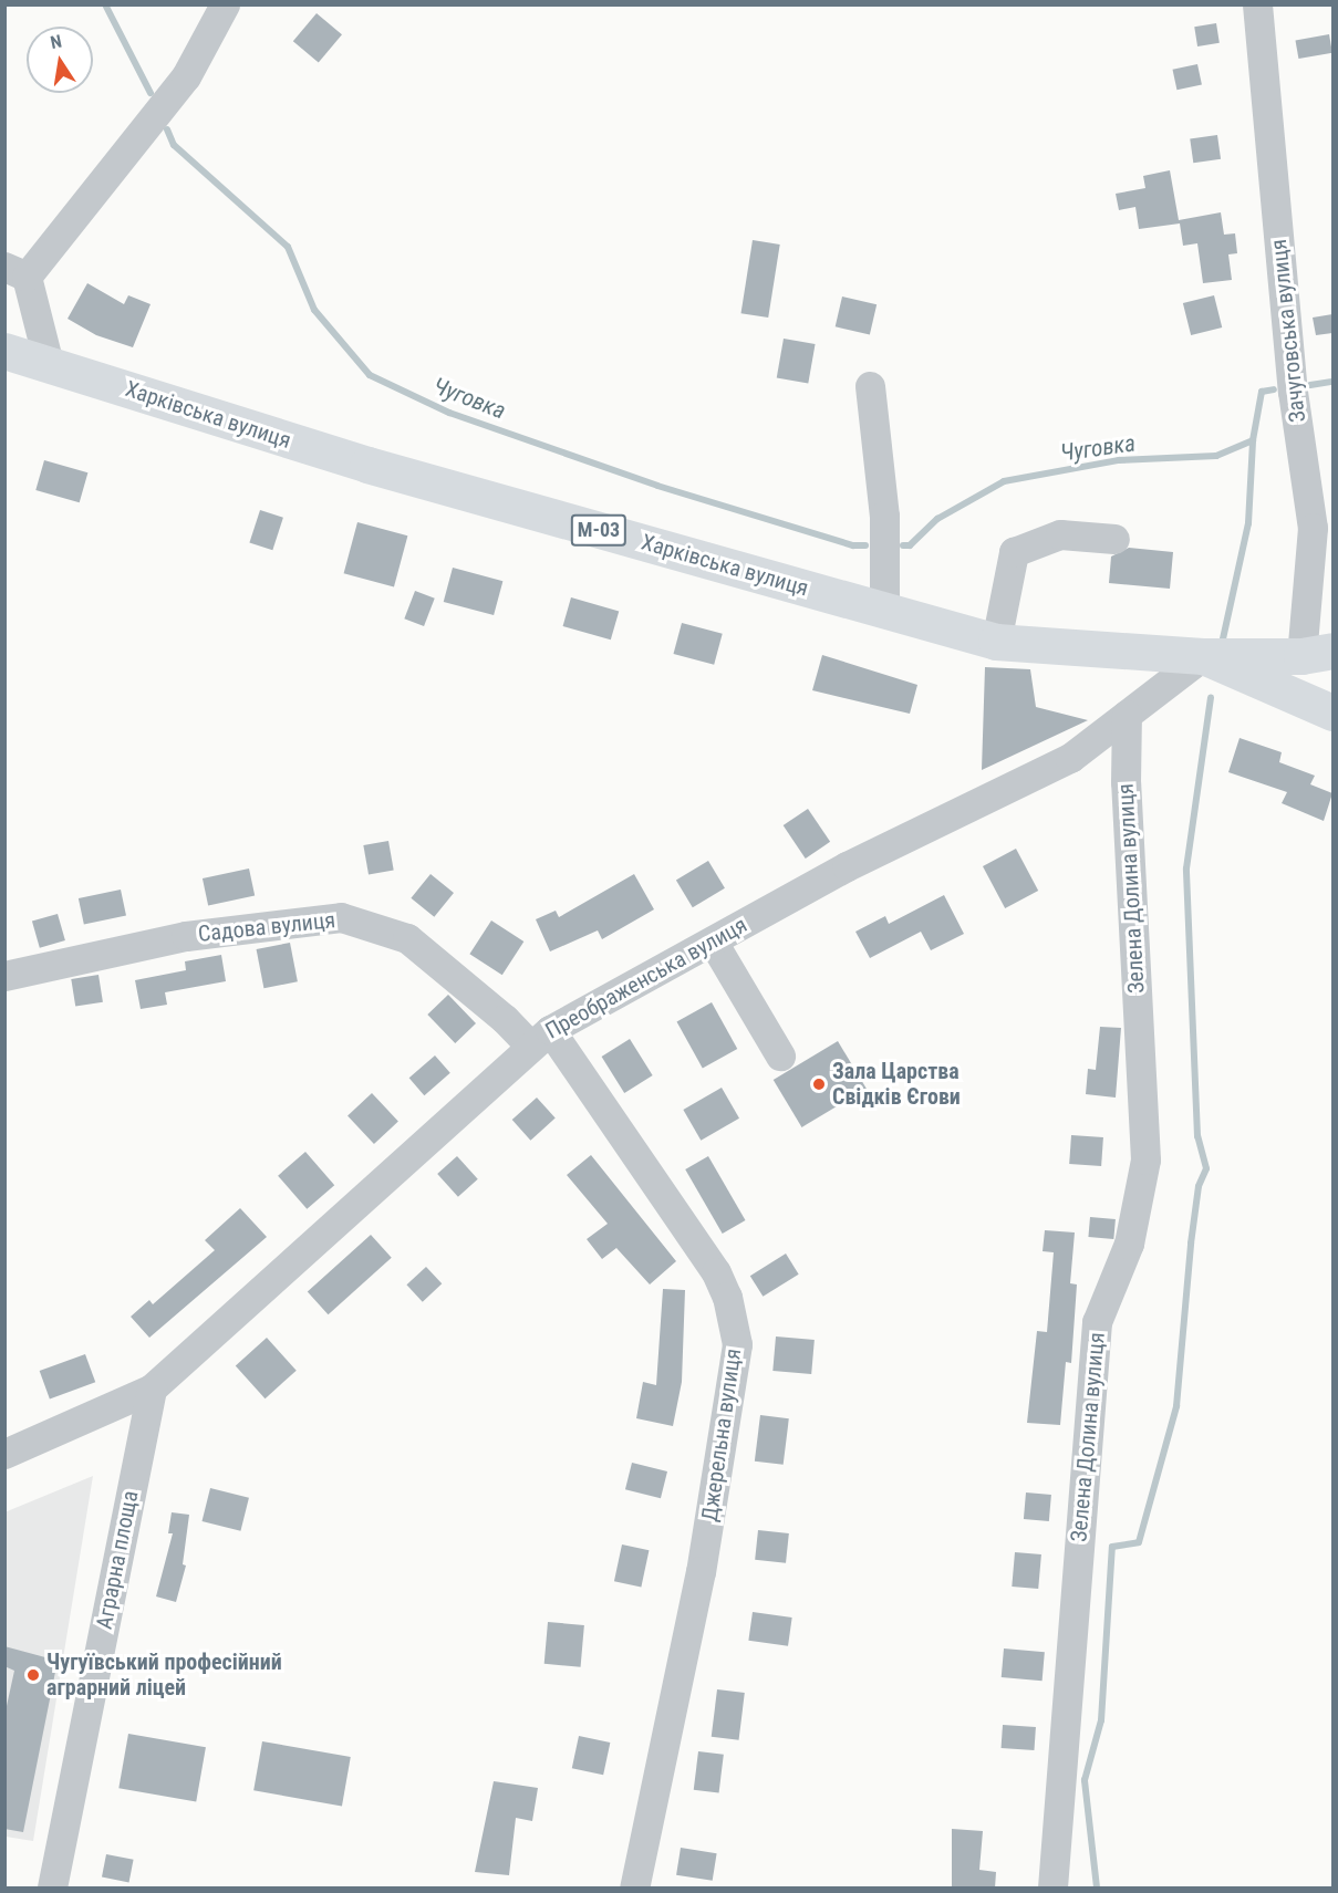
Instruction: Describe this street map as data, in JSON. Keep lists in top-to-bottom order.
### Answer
{
  "streets": {
    "main road": ["Харківська вулиця", "М-03"],
    "street": [
      "Зачуговська вулиця",
      "Зелена Долина вулиця",
      "Садова вулиця",
      "Преображенська вулиця",
      "Джерельна вулиця",
      "Аграрна площа"
    ]
  },
  "crossings": [
    ["Зачуговська вулиця", "М-03"],
    ["Харківська вулиця", "М-03"],
    ["Харківська вулиця", "Преображенська вулиця"],
    ["М-03", "Преображенська вулиця"],
    ["Зелена Долина вулиця", "Преображенська вулиця"],
    ["Садова вулиця", "Преображенська вулиця"],
    ["Садова вулиця", "Джерельна вулиця"],
    ["Преображенська вулиця", "Джерельна вулиця"],
    ["Преображенська вулиця", "Аграрна площа"]
  ],
  "water": ["Чуговка"],
  "places": ["Зала Царства Свідків Єгови", "Чугуївський професійний аграрний ліцей"],
  "north": "top"
}
